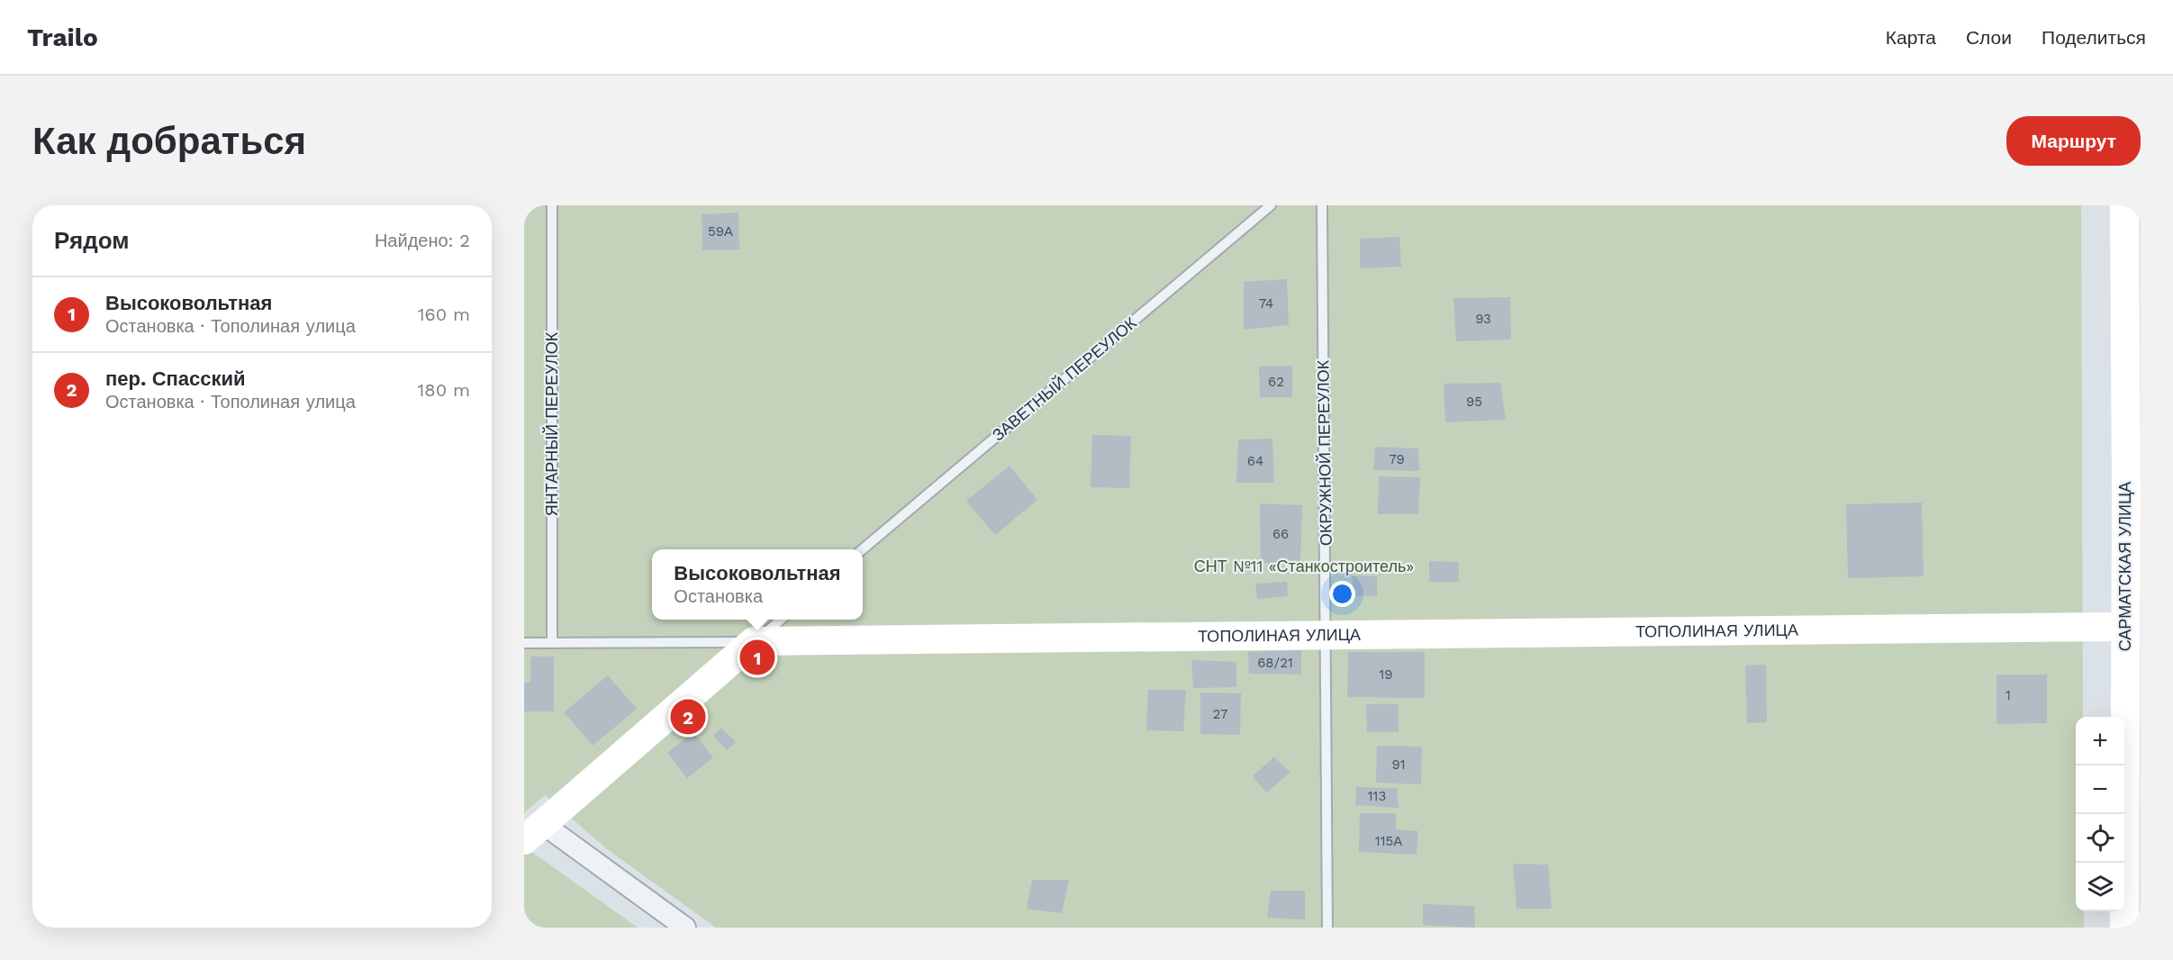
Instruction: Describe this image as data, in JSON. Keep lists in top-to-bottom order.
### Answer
{
  "streets": {
    "street": ["САРМАТСКАЯ УЛИЦА", "ТОПОЛИНАЯ УЛИЦА"],
    "lane": ["ЗАВЕТНЫЙ ПЕРЕУЛОК", "ЯНТАРНЫЙ ПЕРЕУЛОК", "ОКРУЖНОЙ ПЕРЕУЛОК"]
  },
  "crossings": [
    ["ОКРУЖНОЙ ПЕРЕУЛОК", "ТОПОЛИНАЯ УЛИЦА"]
  ],
  "parks": ["СНТ №11 «Станкостроитель»"],
  "house_numbers": [
    "59А",
    "74",
    "93",
    "62",
    "95",
    "79",
    "64",
    "66",
    "68/21",
    "19",
    "1",
    "27",
    "91",
    "113",
    "115А"
  ],
  "page": {
    "header": "Trailo",
    "nav": ["Карта", "Слои", "Поделиться"],
    "buttons": "Маршрут",
    "title": "Как добраться",
    "heading": ["Рядом", "Найдено: 2"],
    "list": [
      {
        "mark": "1",
        "name": "Высоковольтная",
        "note": "Остановка · Тополиная улица",
        "value": "160 m"
      },
      {
        "mark": "2",
        "name": "пер. Спасский",
        "note": "Остановка · Тополиная улица",
        "value": "180 m"
      }
    ],
    "popup": ["Высоковольтная", "Остановка"],
    "pins": ["1", "2"],
    "map_buttons": ["+", "−"]
  }
}
